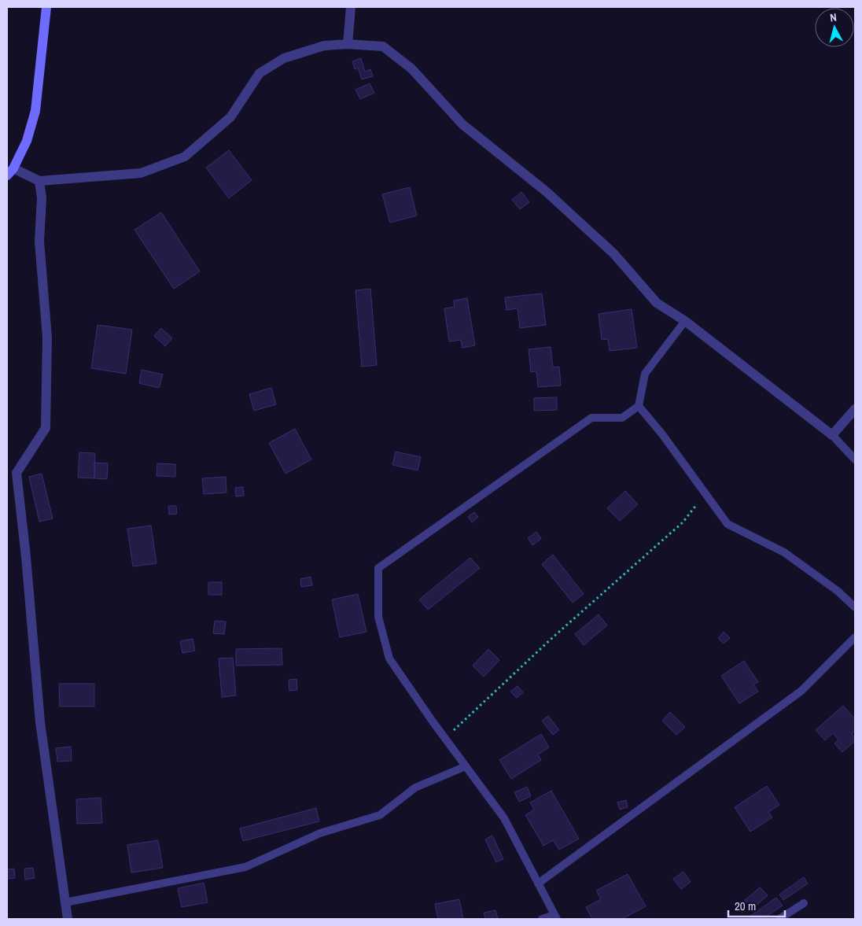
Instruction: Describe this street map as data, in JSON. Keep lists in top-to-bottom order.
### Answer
{
  "scale_bar": "20 m",
  "north": "top"
}
